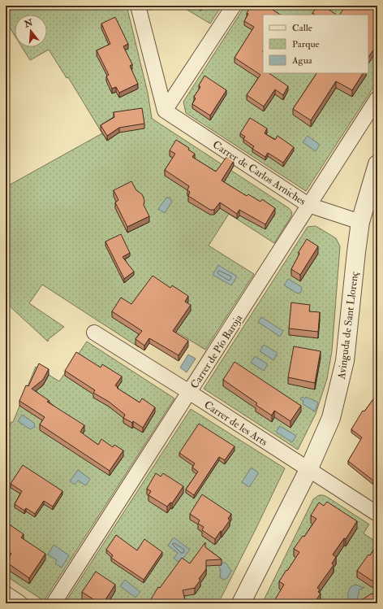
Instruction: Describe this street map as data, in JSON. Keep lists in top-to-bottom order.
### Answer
{
  "streets": {
    "street": [
      "Carrer de Carlos Arniches",
      "Avinguda de Sant Llorenç",
      "Carrer de Pío Baroja",
      "Carrer de les Arts"
    ]
  },
  "crossings": [
    ["Carrer de Carlos Arniches", "Avinguda de Sant Llorenç"],
    ["Carrer de Carlos Arniches", "Carrer de Pío Baroja"],
    ["Avinguda de Sant Llorenç", "Carrer de les Arts"],
    ["Carrer de Pío Baroja", "Carrer de les Arts"]
  ],
  "legend": ["Calle", "Parque", "Agua"],
  "north": "top"
}
